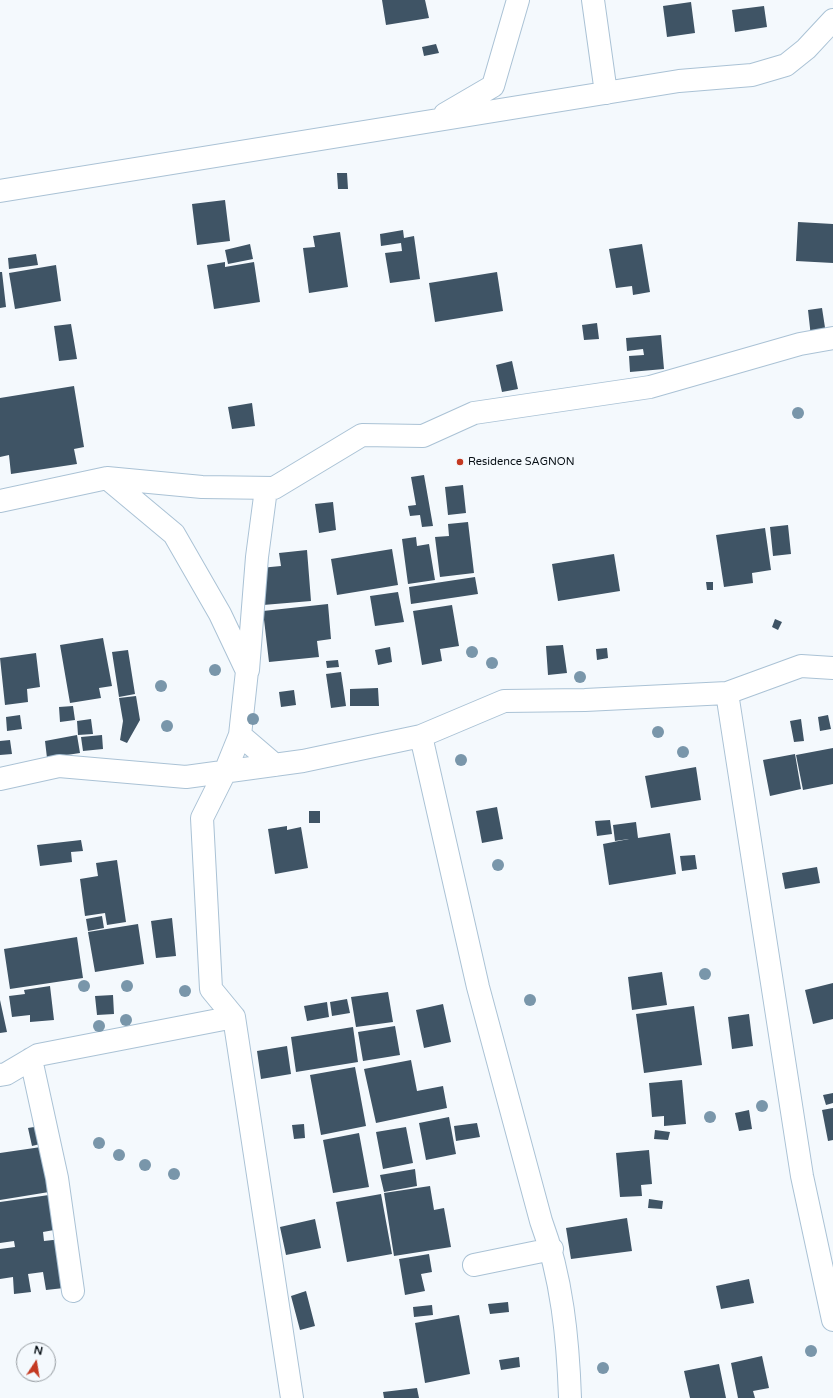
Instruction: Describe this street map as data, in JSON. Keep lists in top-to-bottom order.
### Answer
{
  "places": ["Residence SAGNON"],
  "north": "top"
}
